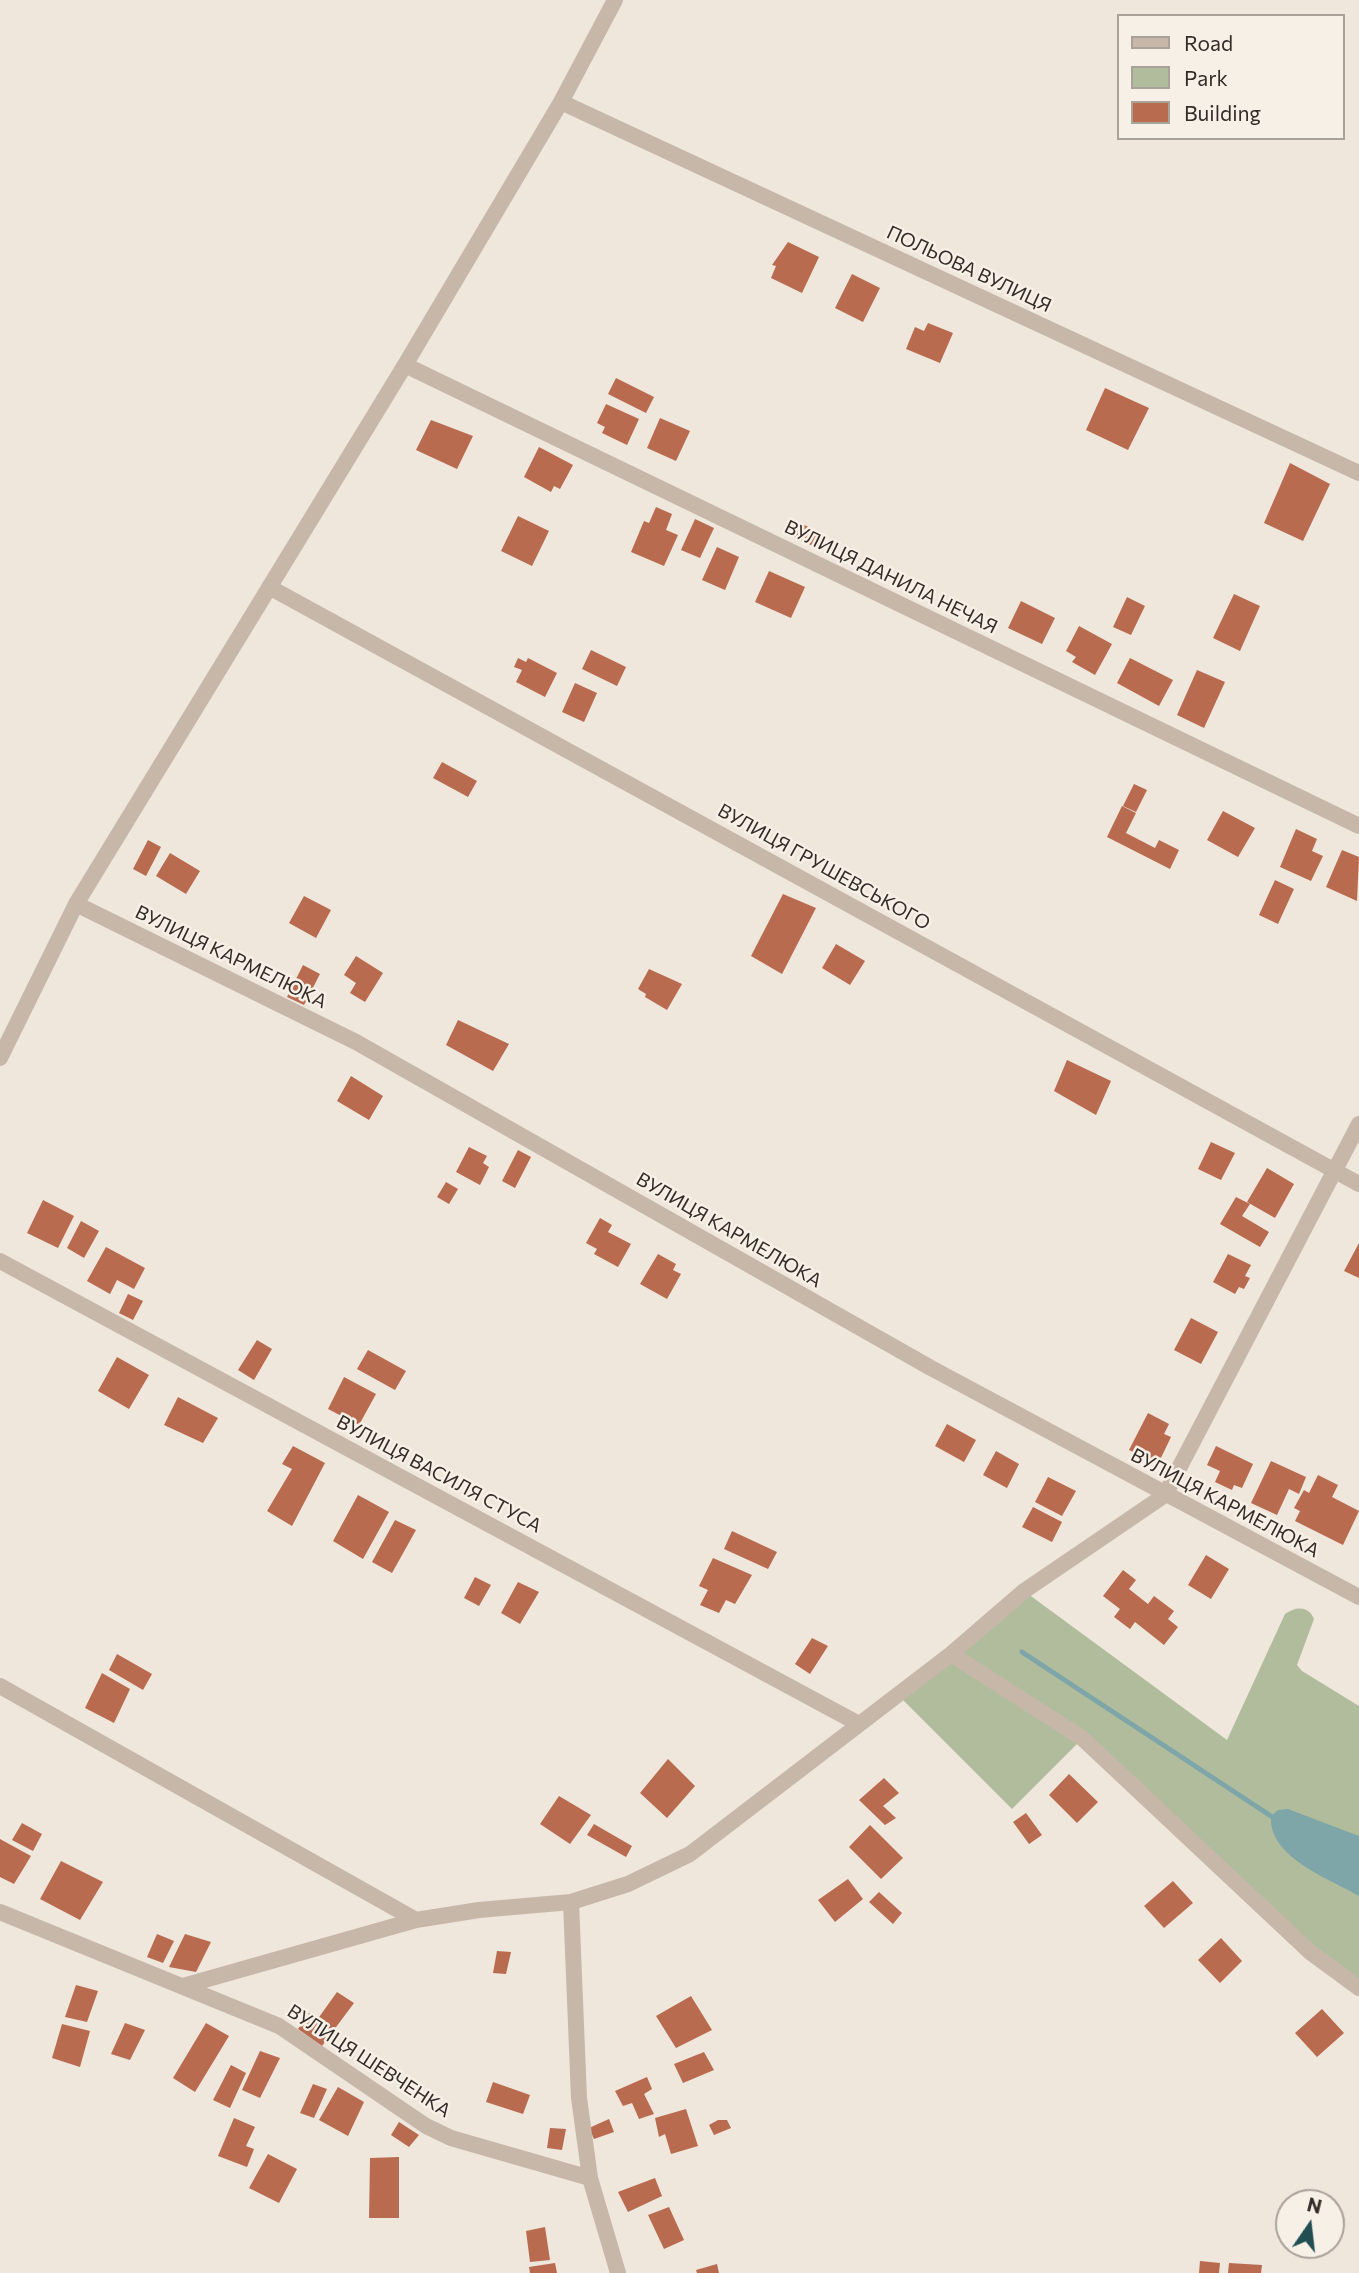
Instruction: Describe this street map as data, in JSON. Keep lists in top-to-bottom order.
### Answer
{
  "streets": {
    "street": [
      "ПОЛЬОВА ВУЛИЦЯ",
      "ВУЛИЦЯ ДАНИЛА НЕЧАЯ",
      "ВУЛИЦЯ ГРУШЕВСЬКОГО",
      "ВУЛИЦЯ КАРМЕЛЮКА",
      "ВУЛИЦЯ ВАСИЛЯ СТУСА",
      "ВУЛИЦЯ ШЕВЧЕНКА"
    ]
  },
  "legend": ["Road", "Park", "Building"],
  "north": "top"
}
